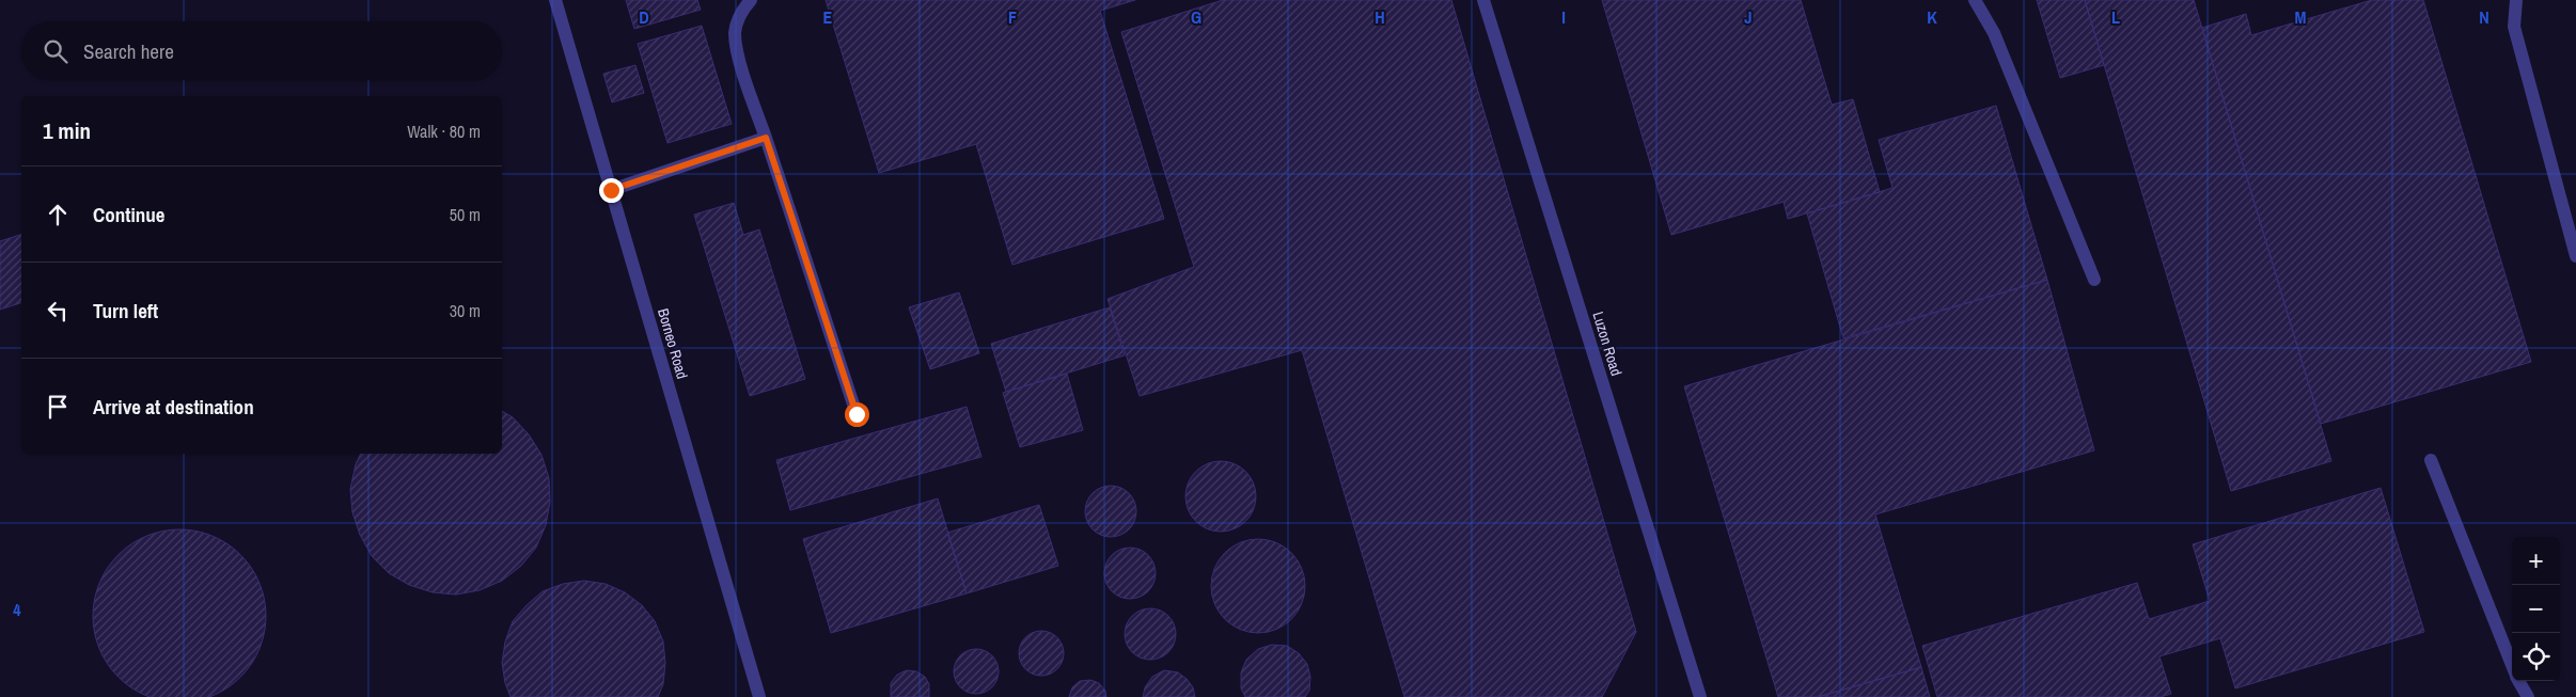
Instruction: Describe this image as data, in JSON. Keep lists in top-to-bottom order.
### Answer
{
  "streets": {
    "lane": ["Borneo Road", "Luzon Road"]
  },
  "page": {
    "search": "Search here",
    "heading": ["1 min", "Walk · 80 m"],
    "list": [
      ["Continue", "50 m"],
      ["Turn left", "30 m"],
      "Arrive at destination"
    ],
    "map_buttons": ["+", "−"]
  },
  "grid": {
    "columns": [
      "D",
      "E",
      "F",
      "G",
      "H",
      "I",
      "J",
      "K",
      "L",
      "M",
      "N"
    ],
    "rows": ["4"]
  }
}
